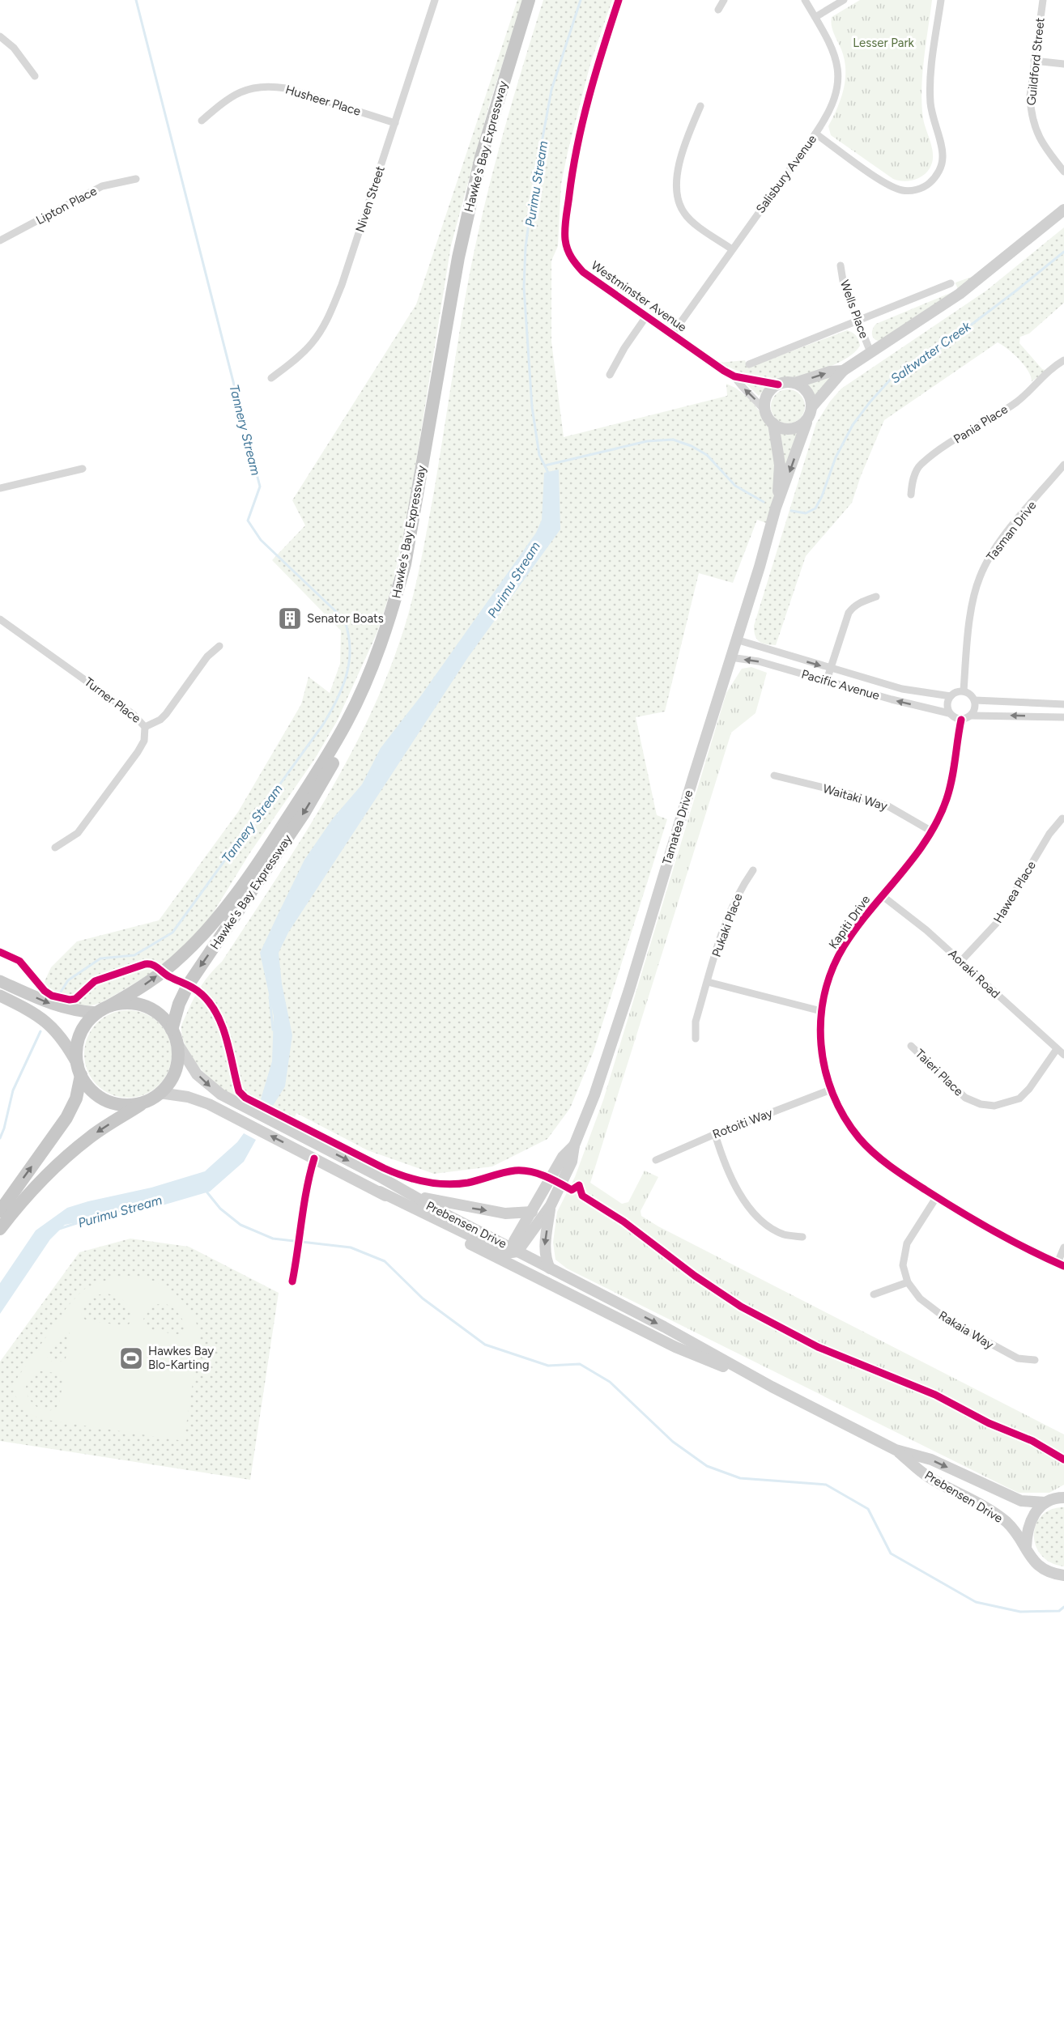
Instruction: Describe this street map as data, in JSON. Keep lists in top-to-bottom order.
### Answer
{
  "streets": {
    "highway": ["Hawke's Bay Expressway"],
    "main road": ["Tamatea Drive", "Prebensen Drive"],
    "street": [
      "Guildford Street",
      "Husheer Place",
      "Salisbury Avenue",
      "Niven Street",
      "Lipton Place",
      "Westminster Avenue",
      "Wells Place",
      "Pania Place",
      "Tasman Drive",
      "Pacific Avenue",
      "Turner Place",
      "Waitaki Way",
      "Hawea Place",
      "Kapiti Drive",
      "Pukaki Place",
      "Aoraki Road",
      "Taieri Place",
      "Rotoiti Way",
      "Rakaia Way"
    ]
  },
  "crossings": [
    ["Husheer Place", "Niven Street"],
    ["Hawke's Bay Expressway", "Prebensen Drive"],
    ["Salisbury Avenue", "Westminster Avenue"],
    ["Westminster Avenue", "Tamatea Drive"],
    ["Tasman Drive", "Pacific Avenue"],
    ["Tasman Drive", "Kapiti Drive"],
    ["Pacific Avenue", "Tamatea Drive"],
    ["Pacific Avenue", "Kapiti Drive"],
    ["Waitaki Way", "Kapiti Drive"],
    ["Tamatea Drive", "Prebensen Drive"],
    ["Hawea Place", "Aoraki Road"],
    ["Kapiti Drive", "Aoraki Road"],
    ["Kapiti Drive", "Rotoiti Way"],
    ["Aoraki Road", "Taieri Place"]
  ],
  "water": ["Purimu Stream", "Saltwater Creek", "Tannery Stream"],
  "parks": ["Lesser Park"],
  "places": {
    "building": ["Senator Boats"],
    "sports": ["Hawkes Bay Blo-Karting"]
  }
}
